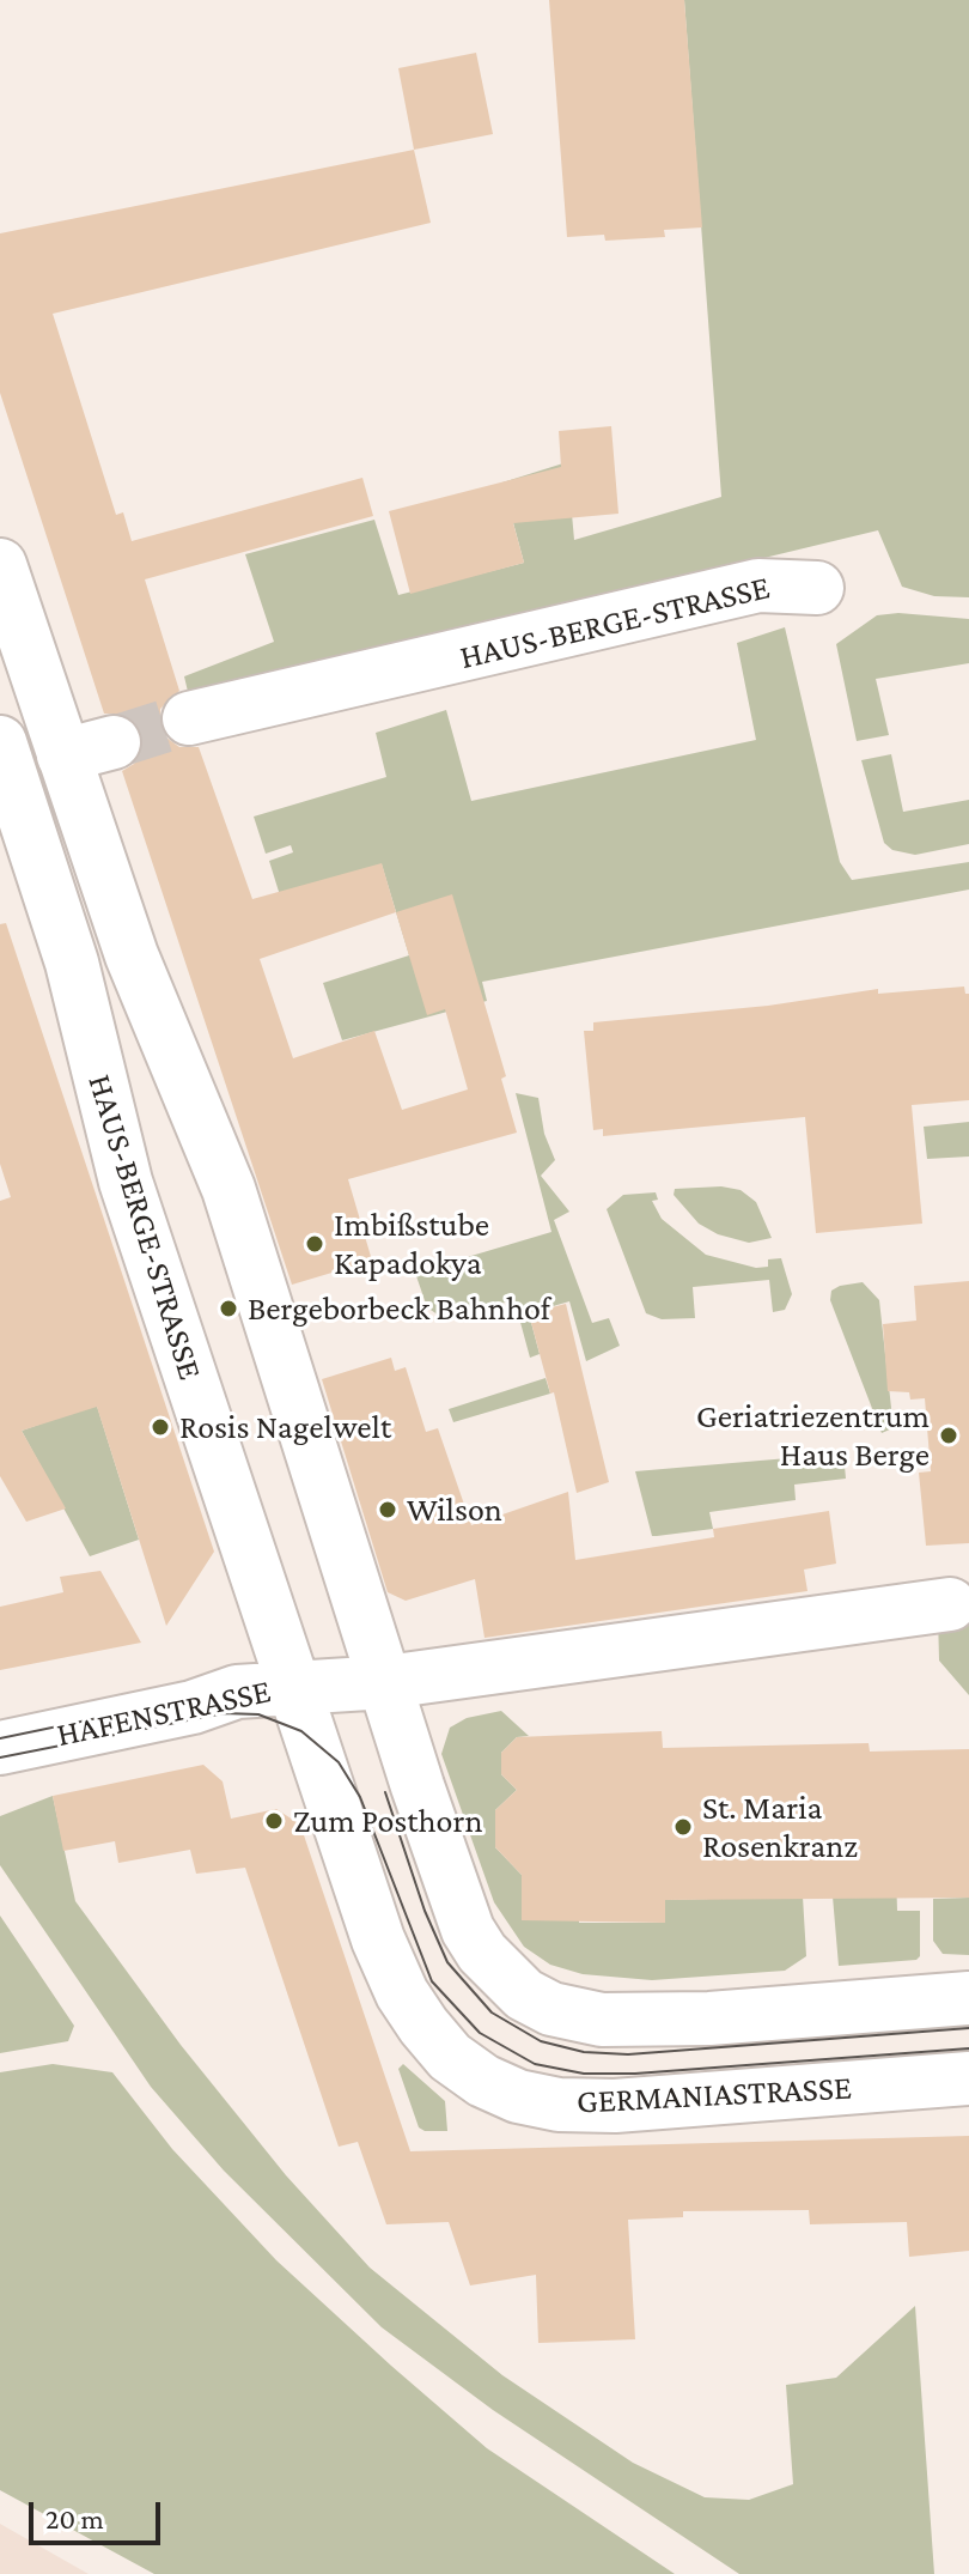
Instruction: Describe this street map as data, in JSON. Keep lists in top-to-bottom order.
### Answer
{
  "streets": {
    "main road": ["HAUS-BERGE-STRASSE", "HAFENSTRASSE", "GERMANIASTRASSE"]
  },
  "crossings": [
    ["HAUS-BERGE-STRASSE", "HAFENSTRASSE"],
    ["HAUS-BERGE-STRASSE", "GERMANIASTRASSE"]
  ],
  "places": [
    "Imbißstube Kapadokya",
    "Bergeborbeck Bahnhof",
    "Rosis Nagelwelt",
    "Geriatriezentrum Haus Berge",
    "Wilson",
    "Zum Posthorn",
    "St. Maria Rosenkranz"
  ],
  "scale_bar": "20 m"
}
